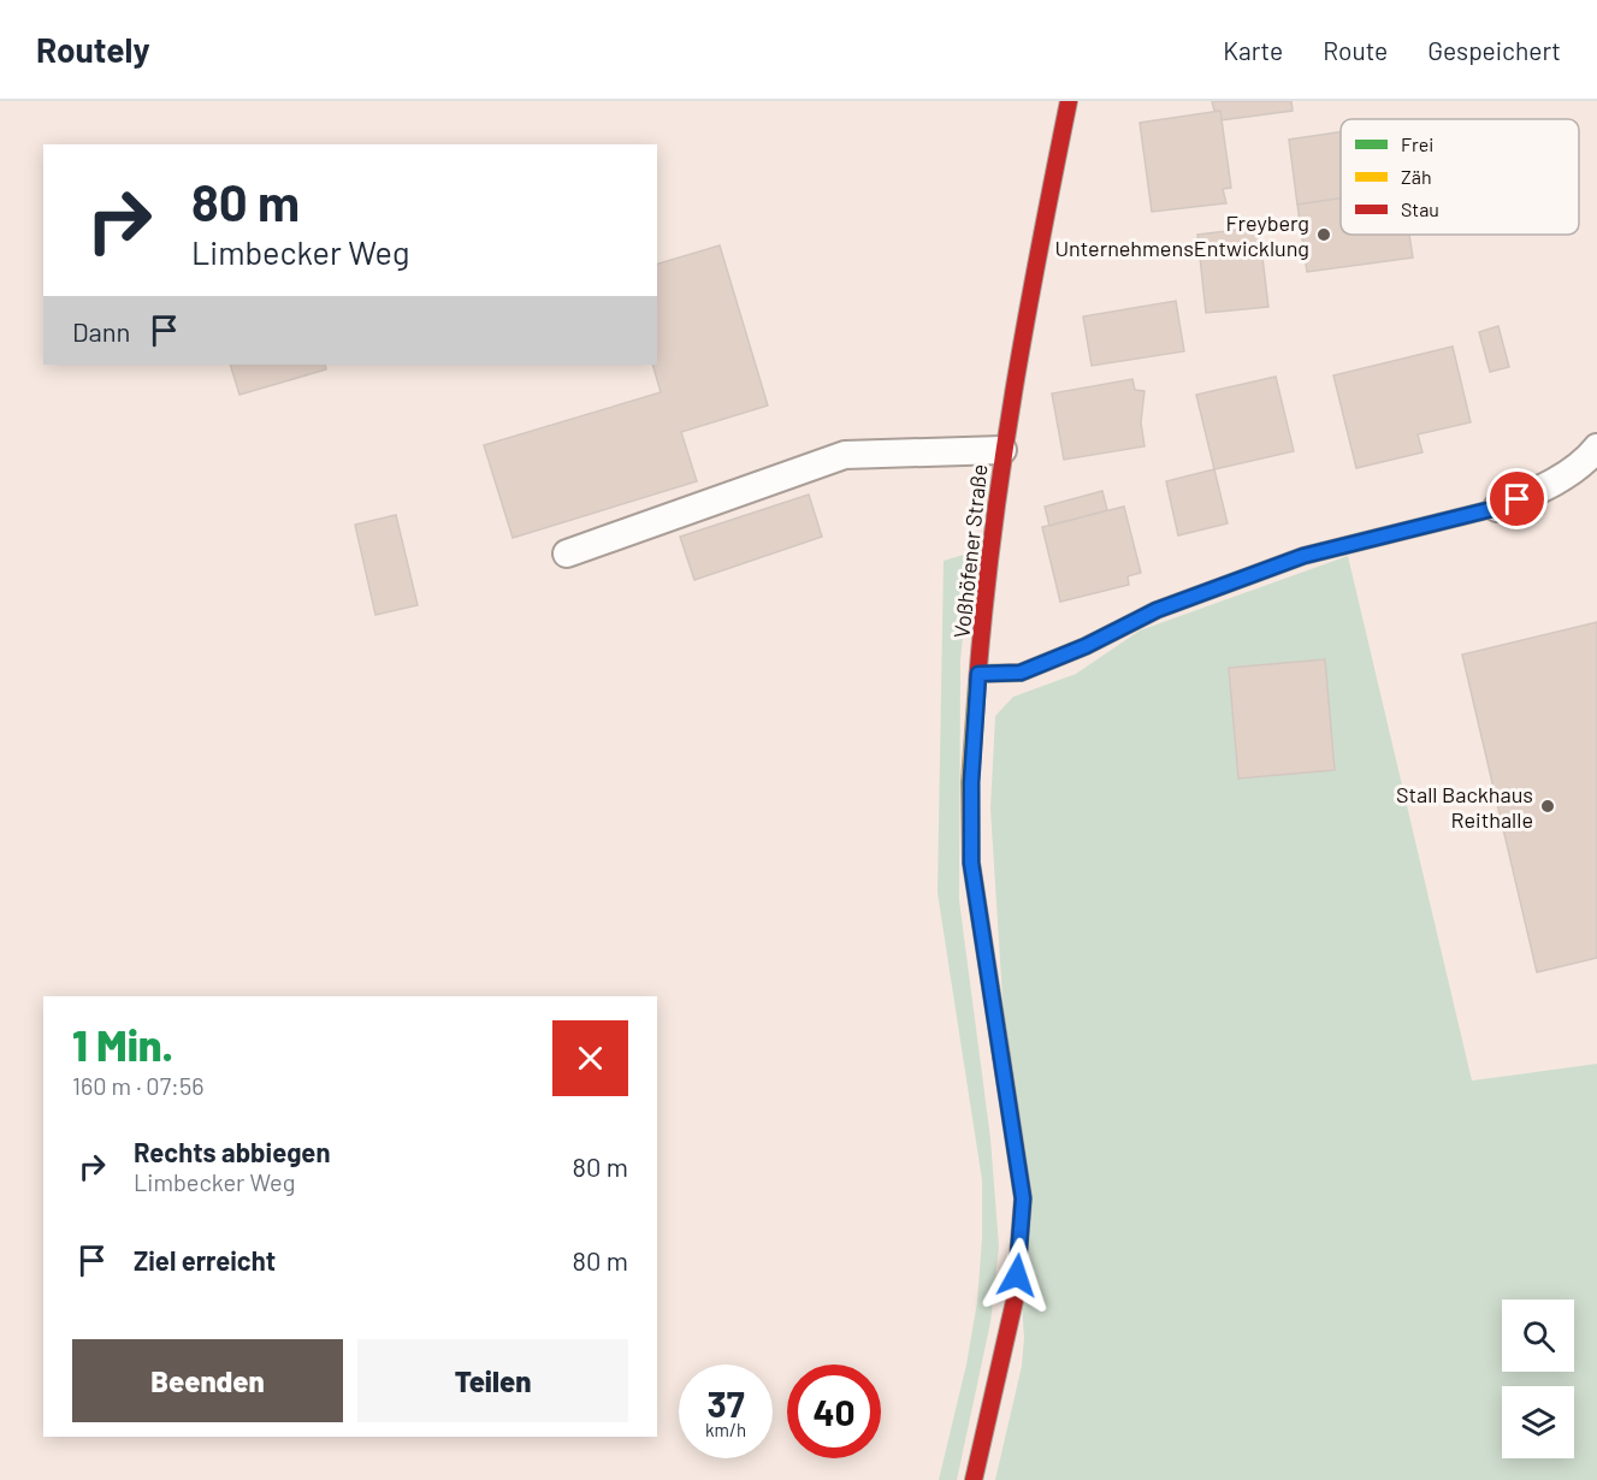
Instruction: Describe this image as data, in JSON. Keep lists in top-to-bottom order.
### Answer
{
  "streets": {
    "street": ["Voßhöfener Straße"]
  },
  "places": ["Freyberg UnternehmensEntwicklung", "Stall Backhaus Reithalle"],
  "legend": ["Frei", "Zäh", "Stau"],
  "page": {
    "header": "Routely",
    "nav": ["Karte", "Route", "Gespeichert"],
    "turn": ["80 m", "Limbecker Weg"],
    "then": "Dann",
    "heading": ["1 Min.", "160 m · 07:56"],
    "list": [
      {
        "name": "Rechts abbiegen",
        "note": "Limbecker Weg",
        "value": "80 m"
      },
      {
        "name": "Ziel erreicht",
        "value": "80 m"
      }
    ],
    "buttons": ["Beenden", "Teilen"],
    "speed": "37 km/h",
    "limit": "40"
  }
}
